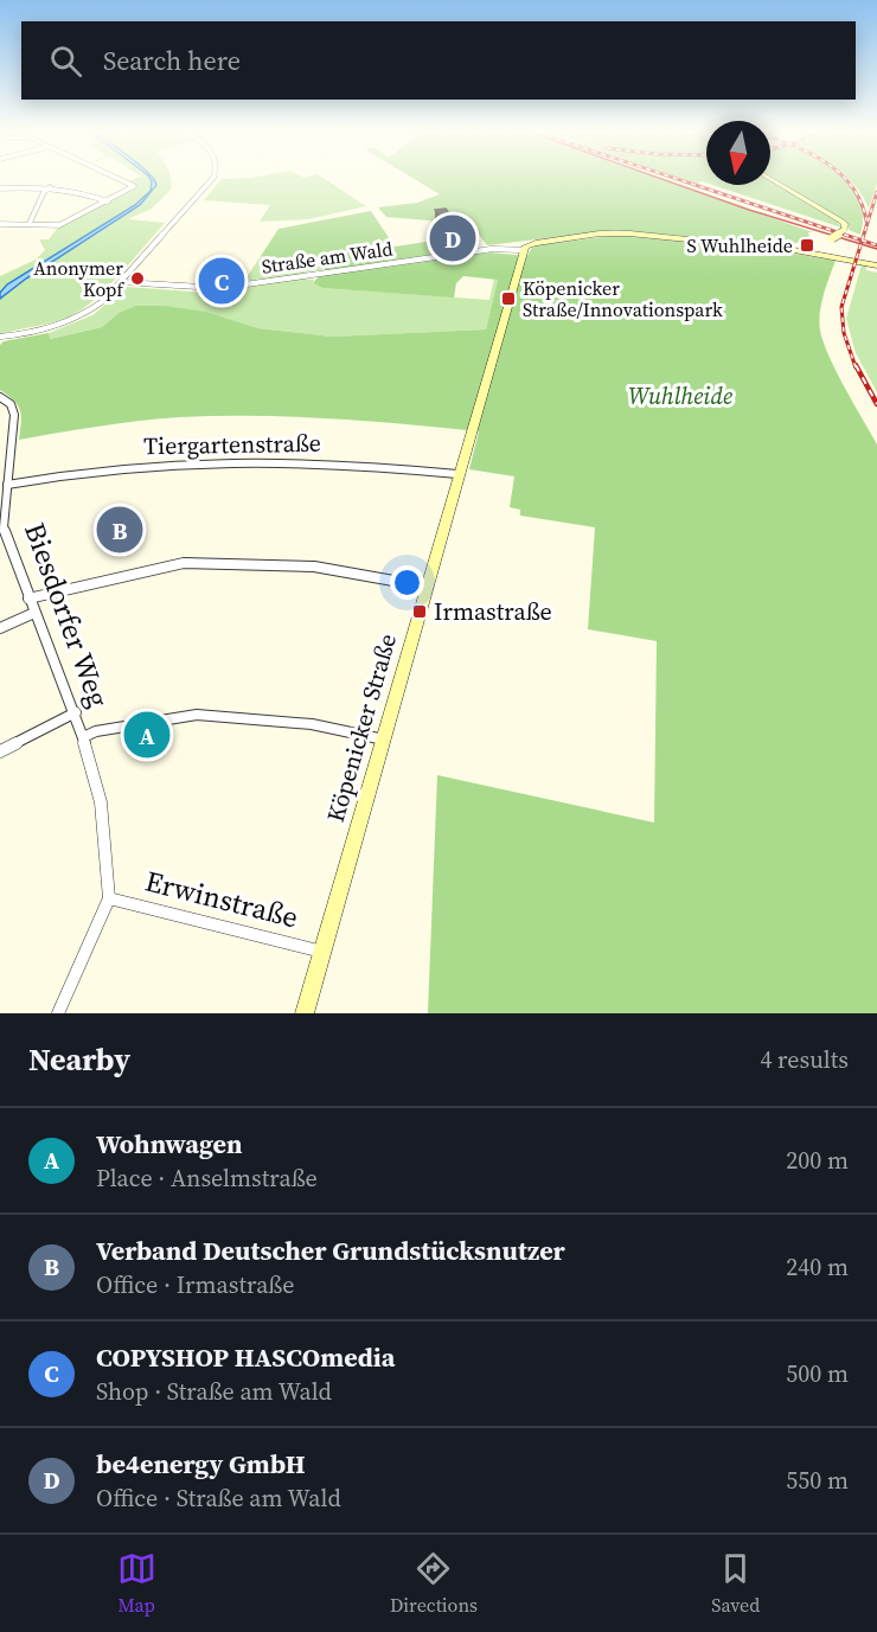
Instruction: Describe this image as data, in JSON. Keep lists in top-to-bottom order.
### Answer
{
  "streets": {
    "main road": ["Köpenicker Straße"],
    "street": [
      "Straße am Wald",
      "Tiergartenstraße",
      "Biesdorfer Weg",
      "Erwinstraße"
    ]
  },
  "crossings": [
    ["Straße am Wald", "Köpenicker Straße"],
    ["Tiergartenstraße", "Biesdorfer Weg"],
    ["Tiergartenstraße", "Köpenicker Straße"],
    ["Biesdorfer Weg", "Erwinstraße"],
    ["Köpenicker Straße", "Erwinstraße"]
  ],
  "parks": ["Wuhlheide"],
  "places": {
    "transit": ["S Wuhlheide", "Köpenicker Straße/Innovationspark", "Irmastraße"],
    "other": ["Anonymer Kopf"]
  },
  "north": "bottom",
  "page": {
    "search": "Search here",
    "pins": [
      "D",
      "C",
      "B",
      "A"
    ],
    "heading": ["Nearby", "4 results"],
    "list": [
      {
        "mark": "A",
        "name": "Wohnwagen",
        "note": "Place · Anselmstraße",
        "value": "200 m"
      },
      {
        "mark": "B",
        "name": "Verband Deutscher Grundstücksnutzer",
        "note": "Office · Irmastraße",
        "value": "240 m"
      },
      {
        "mark": "C",
        "name": "COPYSHOP HASCOmedia",
        "note": "Shop · Straße am Wald",
        "value": "500 m"
      },
      {
        "mark": "D",
        "name": "be4energy GmbH",
        "note": "Office · Straße am Wald",
        "value": "550 m"
      }
    ],
    "nav": ["Map", "Directions", "Saved"]
  }
}
